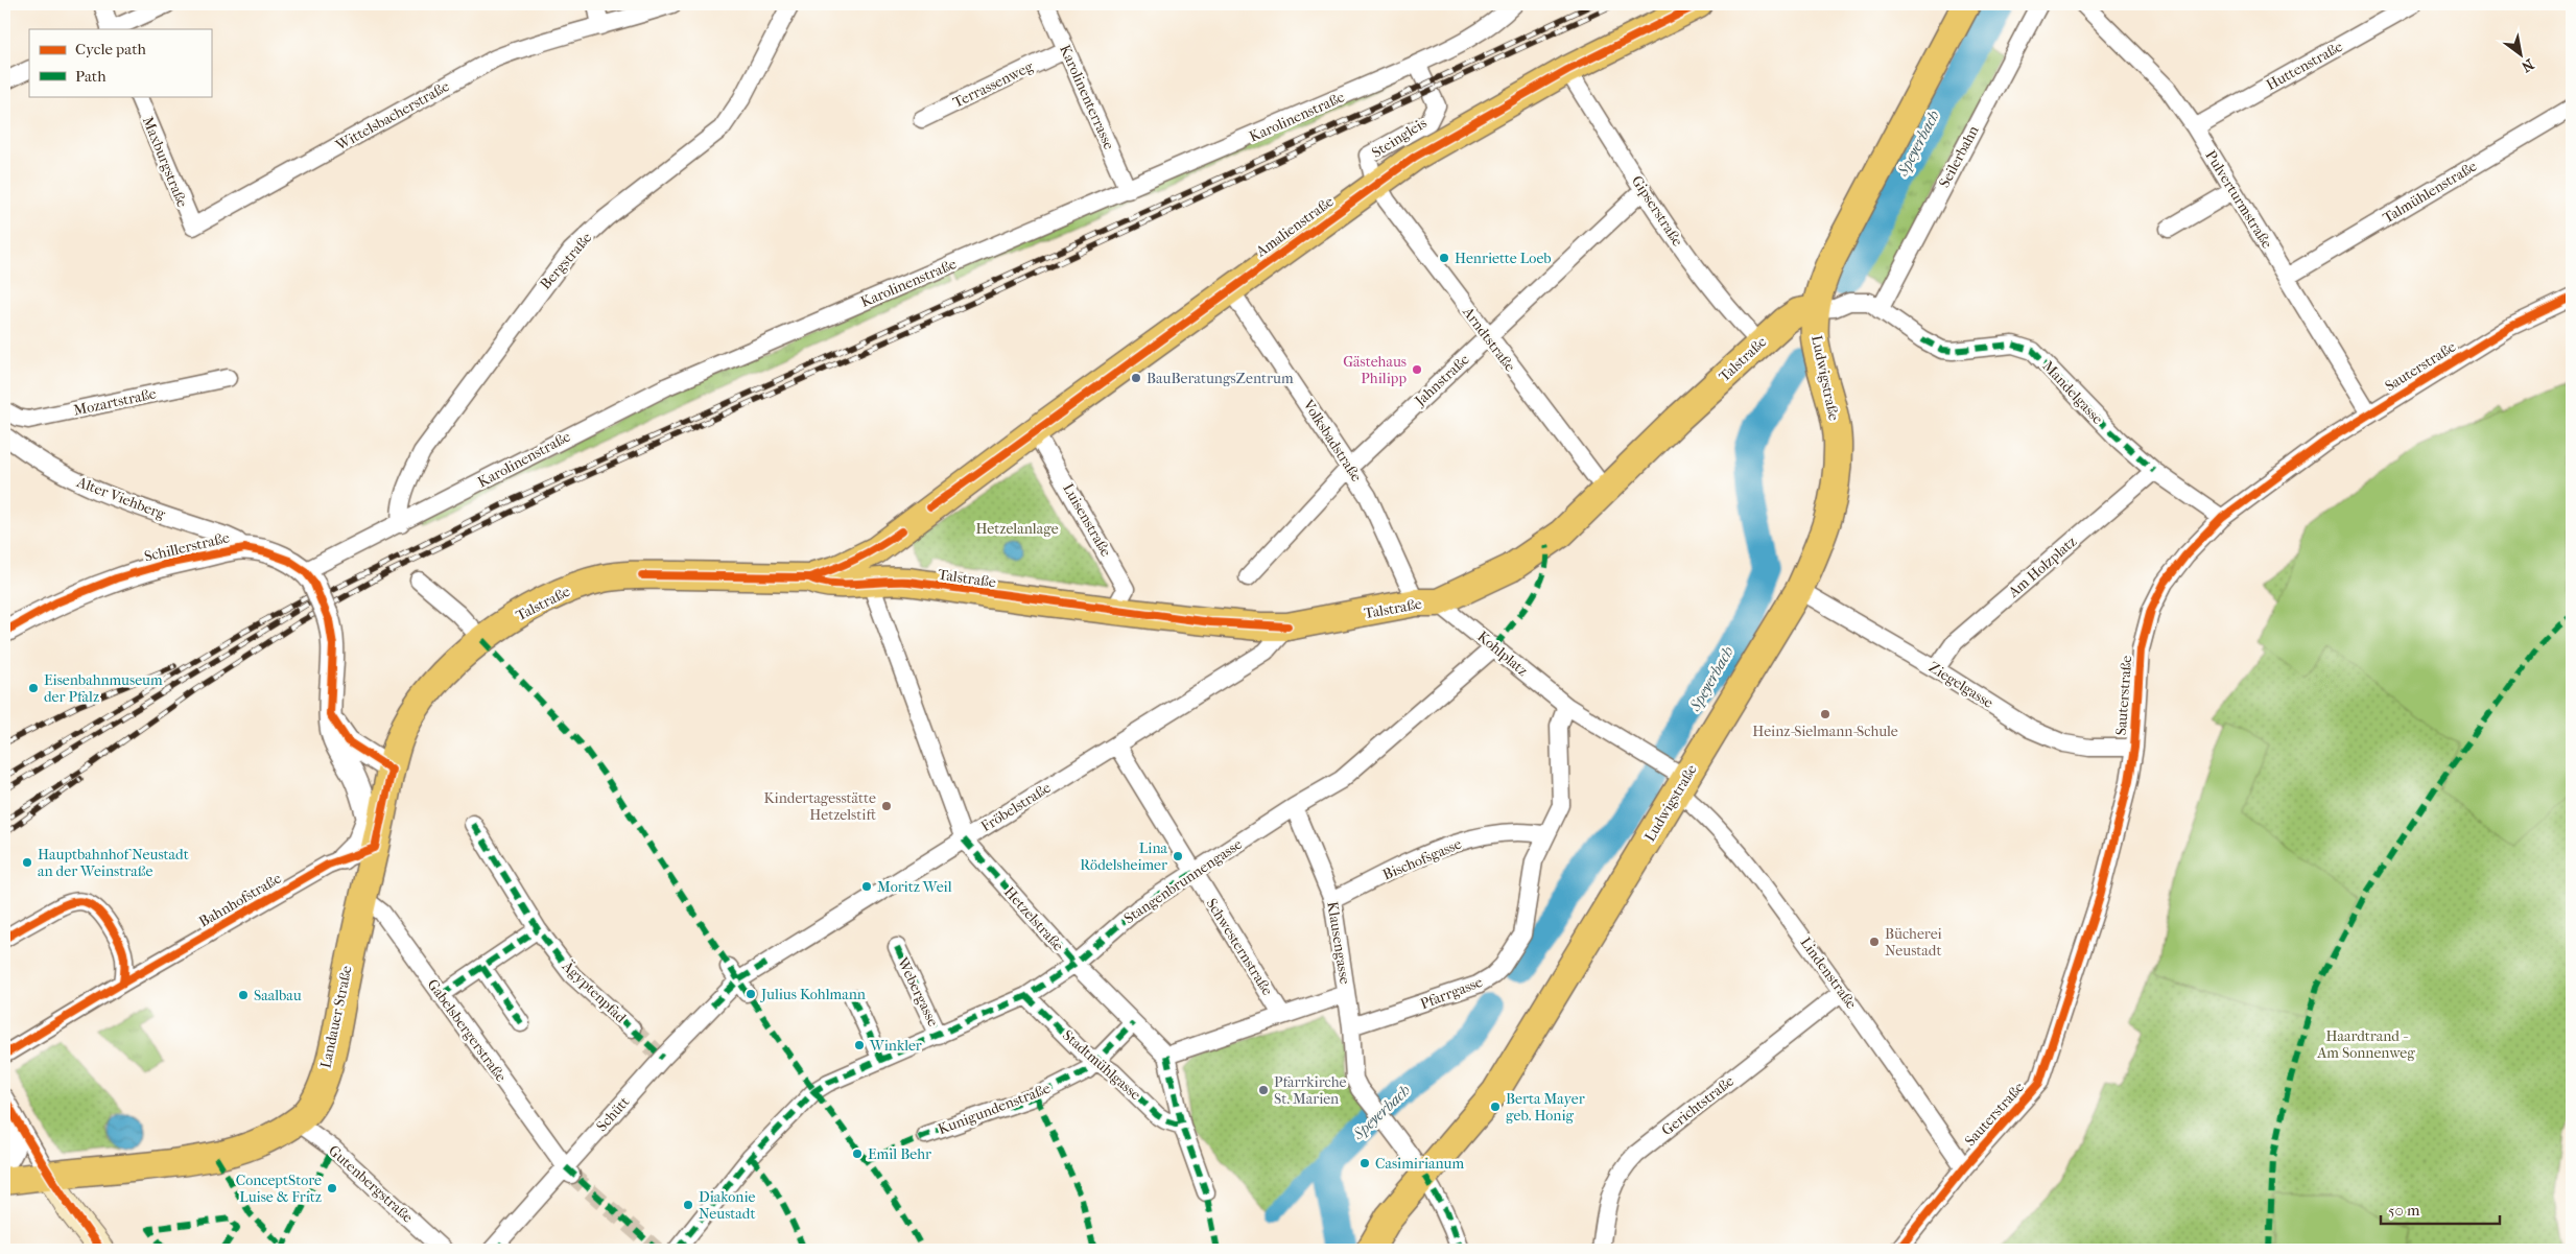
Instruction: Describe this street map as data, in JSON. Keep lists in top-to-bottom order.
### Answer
{
  "streets": {
    "main road": [
      "Amalienstraße",
      "Talstraße",
      "Ludwigstraße",
      "Landauer Straße"
    ],
    "street": [
      "Huttenstraße",
      "Terrassenweg",
      "Karolinenterrasse",
      "Wittelsbacherstraße",
      "Karolinenstraße",
      "Steingleis",
      "Seilerbahn",
      "Maxburgstraße",
      "Talmühlenstraße",
      "Pulverturmstraße",
      "Gipserstraße",
      "Bergstraße",
      "Arndtstraße",
      "Sauterstraße",
      "Jahnstraße",
      "Mandelgasse",
      "Mozartstraße",
      "Volksbadstraße",
      "Alter Viehberg",
      "Luisenstraße",
      "Schillerstraße",
      "Am Holzplatz",
      "Kohlplatz",
      "Ziegelgasse",
      "Fröbelstraße",
      "Bischofsgasse",
      "Stangenbrunnengasse",
      "Bahnhofstraße",
      "Hetzelstraße",
      "Klausengasse",
      "Schwesternstraße",
      "Lindenstraße",
      "Ägyptenpfad",
      "Webergasse",
      "Pfarrgasse",
      "Gabelsbergerstraße",
      "Stadtmühlgasse",
      "Gerichtstraße",
      "Kunigundenstraße",
      "Schütt",
      "Gutenbergstraße"
    ]
  },
  "crossings": [
    ["Huttenstraße", "Pulverturmstraße"],
    ["Terrassenweg", "Karolinenterrasse"],
    ["Karolinenterrasse", "Karolinenstraße"],
    ["Wittelsbacherstraße", "Maxburgstraße"],
    ["Karolinenstraße", "Steingleis"],
    ["Karolinenstraße", "Bergstraße"],
    ["Karolinenstraße", "Schillerstraße"],
    ["Steingleis", "Amalienstraße"],
    ["Steingleis", "Arndtstraße"],
    ["Seilerbahn", "Mandelgasse"],
    ["Talmühlenstraße", "Pulverturmstraße"],
    ["Pulverturmstraße", "Sauterstraße"],
    ["Gipserstraße", "Amalienstraße"],
    ["Gipserstraße", "Talstraße"],
    ["Gipserstraße", "Jahnstraße"],
    ["Amalienstraße", "Arndtstraße"],
    ["Amalienstraße", "Talstraße"],
    ["Amalienstraße", "Volksbadstraße"],
    ["Amalienstraße", "Luisenstraße"],
    ["Arndtstraße", "Talstraße"],
    ["Arndtstraße", "Jahnstraße"],
    ["Talstraße", "Ludwigstraße"],
    ["Talstraße", "Mandelgasse"],
    ["Talstraße", "Volksbadstraße"],
    ["Talstraße", "Luisenstraße"],
    ["Talstraße", "Kohlplatz"],
    ["Talstraße", "Fröbelstraße"],
    ["Talstraße", "Hetzelstraße"],
    ["Talstraße", "Landauer Straße"],
    ["Sauterstraße", "Mandelgasse"],
    ["Sauterstraße", "Ziegelgasse"],
    ["Sauterstraße", "Lindenstraße"],
    ["Ludwigstraße", "Mandelgasse"],
    ["Ludwigstraße", "Kohlplatz"],
    ["Ludwigstraße", "Ziegelgasse"],
    ["Ludwigstraße", "Klausengasse"],
    ["Ludwigstraße", "Lindenstraße"],
    ["Jahnstraße", "Volksbadstraße"],
    ["Mandelgasse", "Am Holzplatz"],
    ["Volksbadstraße", "Kohlplatz"],
    ["Alter Viehberg", "Schillerstraße"],
    ["Am Holzplatz", "Ziegelgasse"],
    ["Kohlplatz", "Lindenstraße"],
    ["Fröbelstraße", "Hetzelstraße"],
    ["Fröbelstraße", "Schwesternstraße"],
    ["Fröbelstraße", "Schütt"],
    ["Bischofsgasse", "Klausengasse"],
    ["Bischofsgasse", "Pfarrgasse"],
    ["Stangenbrunnengasse", "Hetzelstraße"],
    ["Stangenbrunnengasse", "Klausengasse"],
    ["Stangenbrunnengasse", "Schwesternstraße"],
    ["Stangenbrunnengasse", "Webergasse"],
    ["Stangenbrunnengasse", "Stadtmühlgasse"],
    ["Bahnhofstraße", "Landauer Straße"],
    ["Hetzelstraße", "Kunigundenstraße"],
    ["Klausengasse", "Pfarrgasse"],
    ["Lindenstraße", "Gerichtstraße"],
    ["Landauer Straße", "Gabelsbergerstraße"],
    ["Landauer Straße", "Gutenbergstraße"],
    ["Gabelsbergerstraße", "Schütt"],
    ["Stadtmühlgasse", "Kunigundenstraße"]
  ],
  "water": ["Speyerbach"],
  "parks": ["Hetzelanlage", "Haardtrand - Am Sonnenweg"],
  "places": [
    "Henriette Loeb",
    "Gästehaus Philipp",
    "BauBeratungsZentrum",
    "Eisenbahnmuseum der Pfalz",
    "Heinz-Sielmann-Schule",
    "Kindertagesstätte Hetzelstift",
    "Lina Rödelsheimer",
    "Hauptbahnhof Neustadt an der Weinstraße",
    "Moritz Weil",
    "Bücherei Neustadt",
    "Julius Kohlmann",
    "Saalbau",
    "Winkler",
    "Pfarrkirche St. Marien",
    "Berta Mayer geb. Honig",
    "Emil Behr",
    "Casimirianum",
    "ConceptStore Luise & Fritz",
    "Diakonie Neustadt"
  ],
  "legend": ["Cycle path", "Path"],
  "scale_bar": "50 m",
  "north": "bottom right"
}
